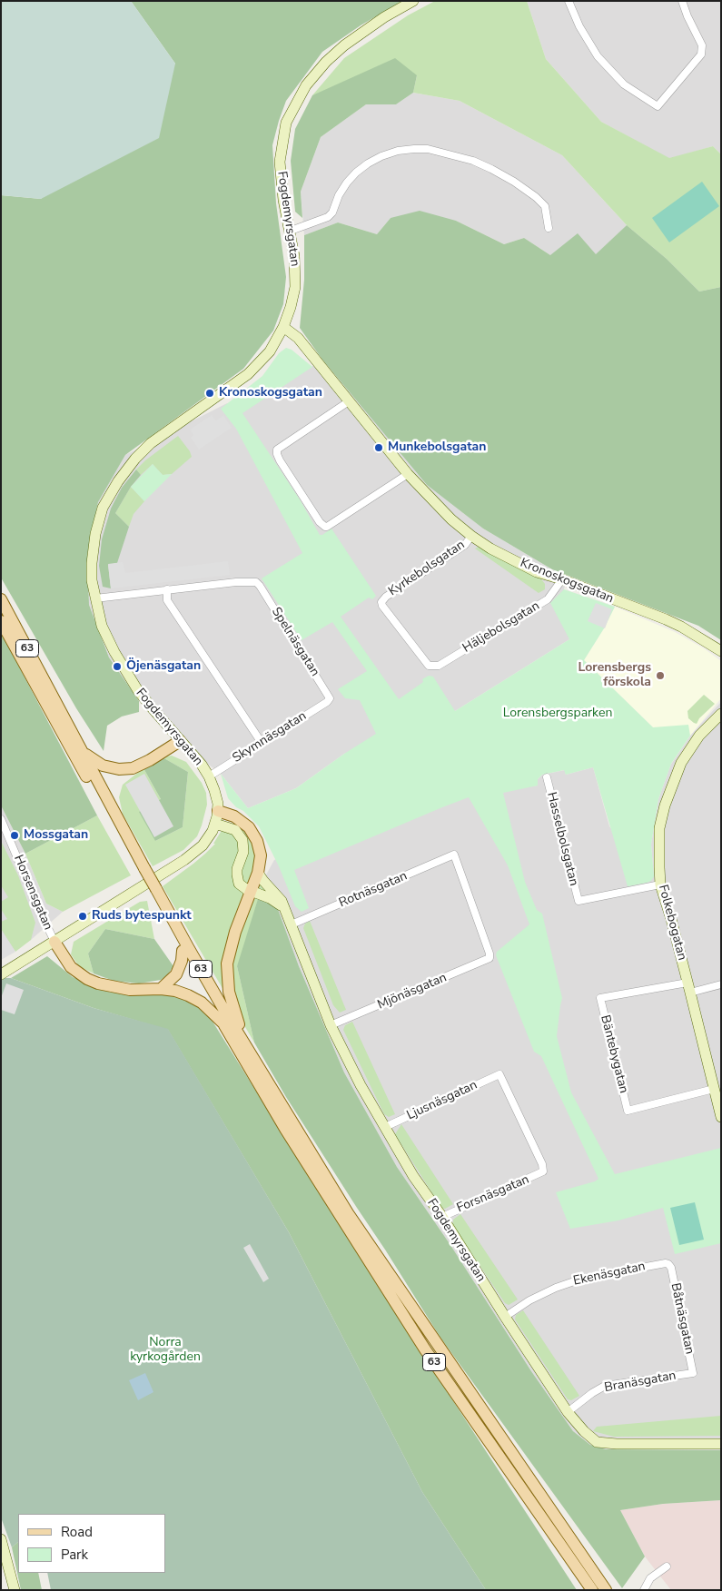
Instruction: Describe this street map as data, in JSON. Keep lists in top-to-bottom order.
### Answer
{
  "streets": {
    "main road": ["63"],
    "street": [
      "Fogdemyrsgatan",
      "Kyrkebolsgatan",
      "Kronoskogsgatan",
      "Häljebolsgatan",
      "Spelnäsgatan",
      "Skymnäsgatan",
      "Hasselbolsgatan",
      "Rotnäsgatan",
      "Horsensgatan",
      "Folkebogatan",
      "Mjönäsgatan",
      "Bäntebygatan",
      "Ljusnäsgatan",
      "Forsnäsgatan",
      "Ekenäsgatan",
      "Båtnäsgatan",
      "Branäsgatan"
    ]
  },
  "crossings": [
    ["Fogdemyrsgatan", "Kronoskogsgatan"],
    ["Fogdemyrsgatan", "Skymnäsgatan"],
    ["Fogdemyrsgatan", "Rotnäsgatan"],
    ["Fogdemyrsgatan", "Mjönäsgatan"],
    ["Fogdemyrsgatan", "Ljusnäsgatan"],
    ["Fogdemyrsgatan", "Forsnäsgatan"],
    ["Fogdemyrsgatan", "Ekenäsgatan"],
    ["Fogdemyrsgatan", "Branäsgatan"],
    ["Kyrkebolsgatan", "Kronoskogsgatan"],
    ["Kyrkebolsgatan", "Häljebolsgatan"],
    ["Kronoskogsgatan", "Häljebolsgatan"],
    ["Spelnäsgatan", "Skymnäsgatan"],
    ["Hasselbolsgatan", "Folkebogatan"],
    ["Rotnäsgatan", "Mjönäsgatan"],
    ["Folkebogatan", "Bäntebygatan"],
    ["Ljusnäsgatan", "Forsnäsgatan"],
    ["Ekenäsgatan", "Båtnäsgatan"],
    ["Båtnäsgatan", "Branäsgatan"]
  ],
  "parks": ["Lorensbergsparken", "Norra kyrkogården"],
  "places": [
    "Kronoskogsgatan",
    "Munkebolsgatan",
    "Öjenäsgatan",
    "Lorensbergs förskola",
    "Mossgatan",
    "Ruds bytespunkt"
  ],
  "legend": ["Road", "Park"]
}
